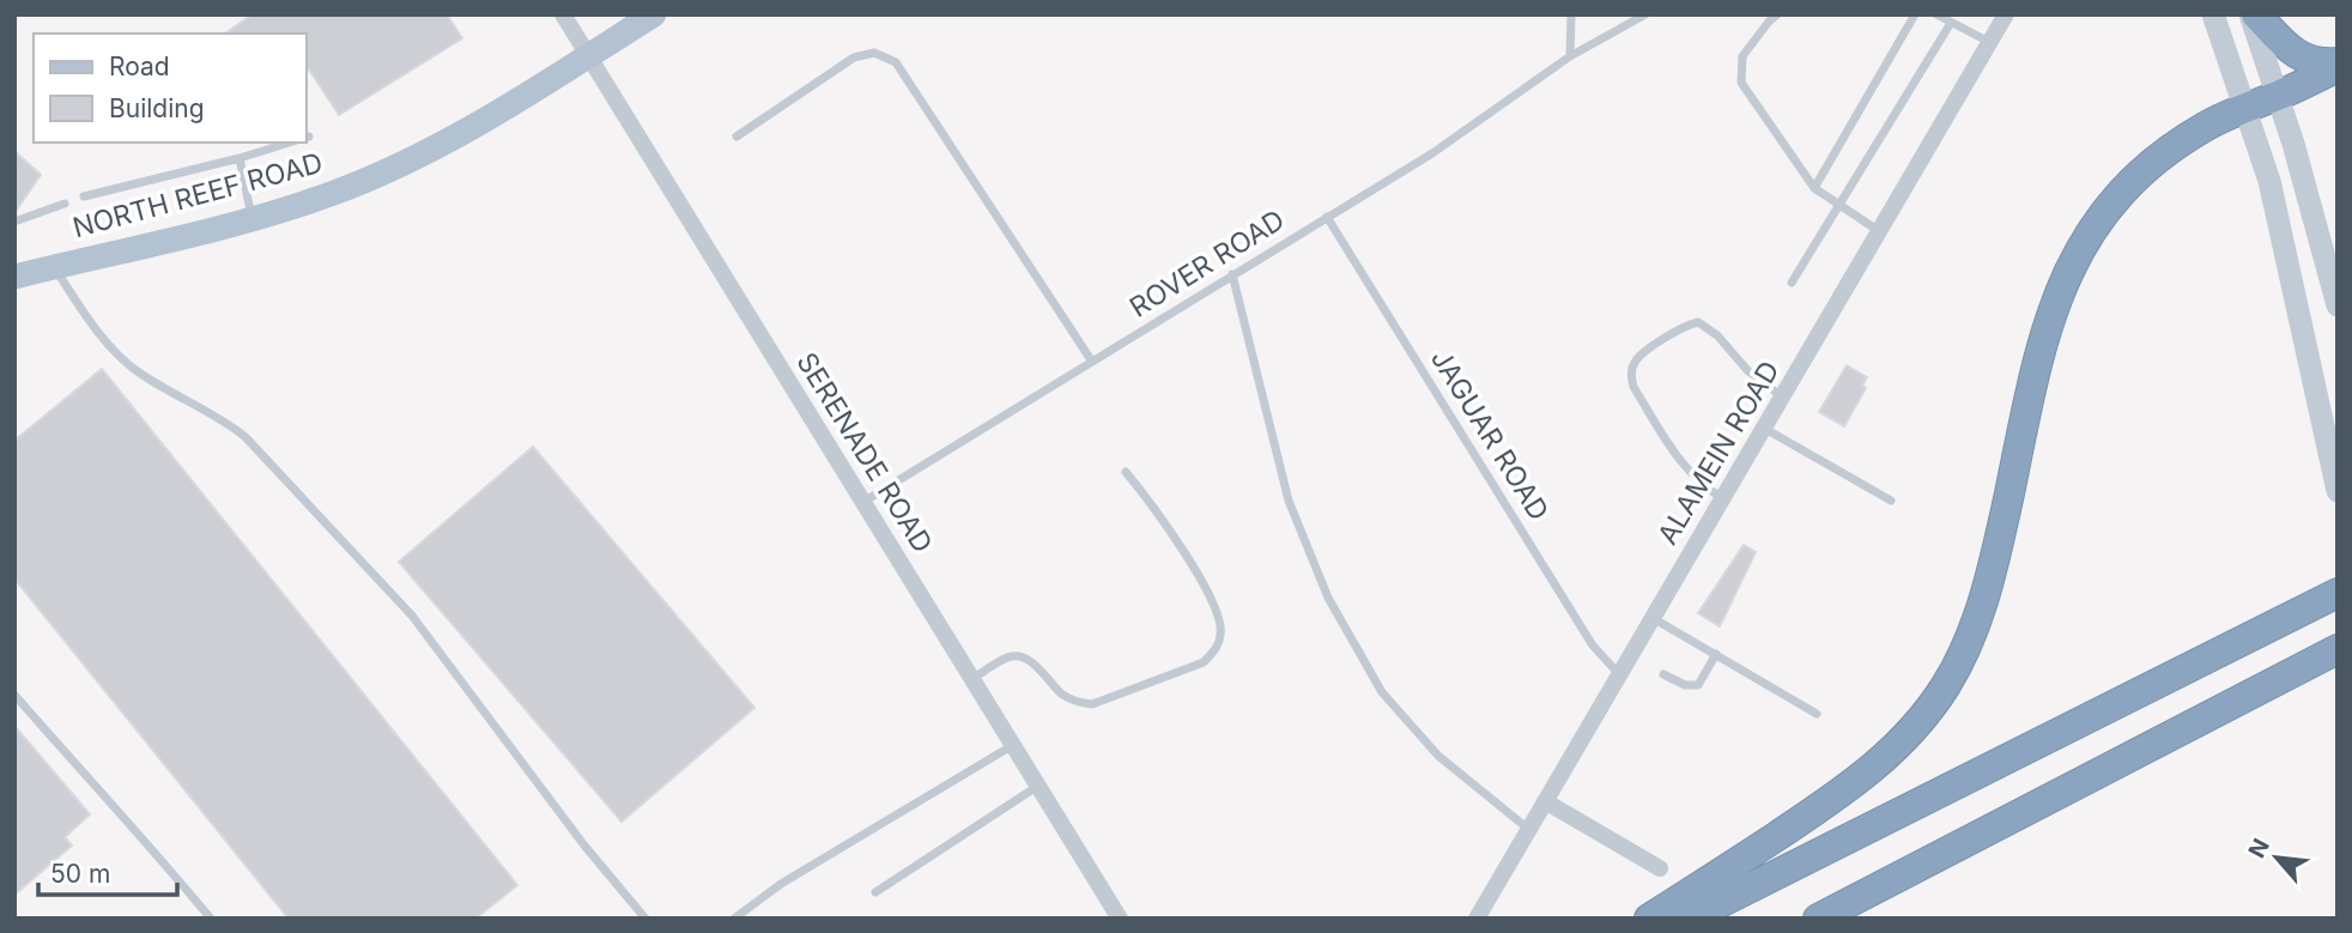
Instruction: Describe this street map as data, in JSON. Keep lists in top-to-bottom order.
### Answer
{
  "streets": {
    "main road": ["NORTH REEF ROAD"],
    "street": ["SERENADE ROAD", "ALAMEIN ROAD"],
    "lane": ["ROVER ROAD", "JAGUAR ROAD"]
  },
  "crossings": [
    ["NORTH REEF ROAD", "SERENADE ROAD"],
    ["ROVER ROAD", "JAGUAR ROAD"],
    ["ROVER ROAD", "SERENADE ROAD"],
    ["JAGUAR ROAD", "ALAMEIN ROAD"]
  ],
  "legend": ["Road", "Building"],
  "scale_bar": "50 m",
  "north": "top left"
}
